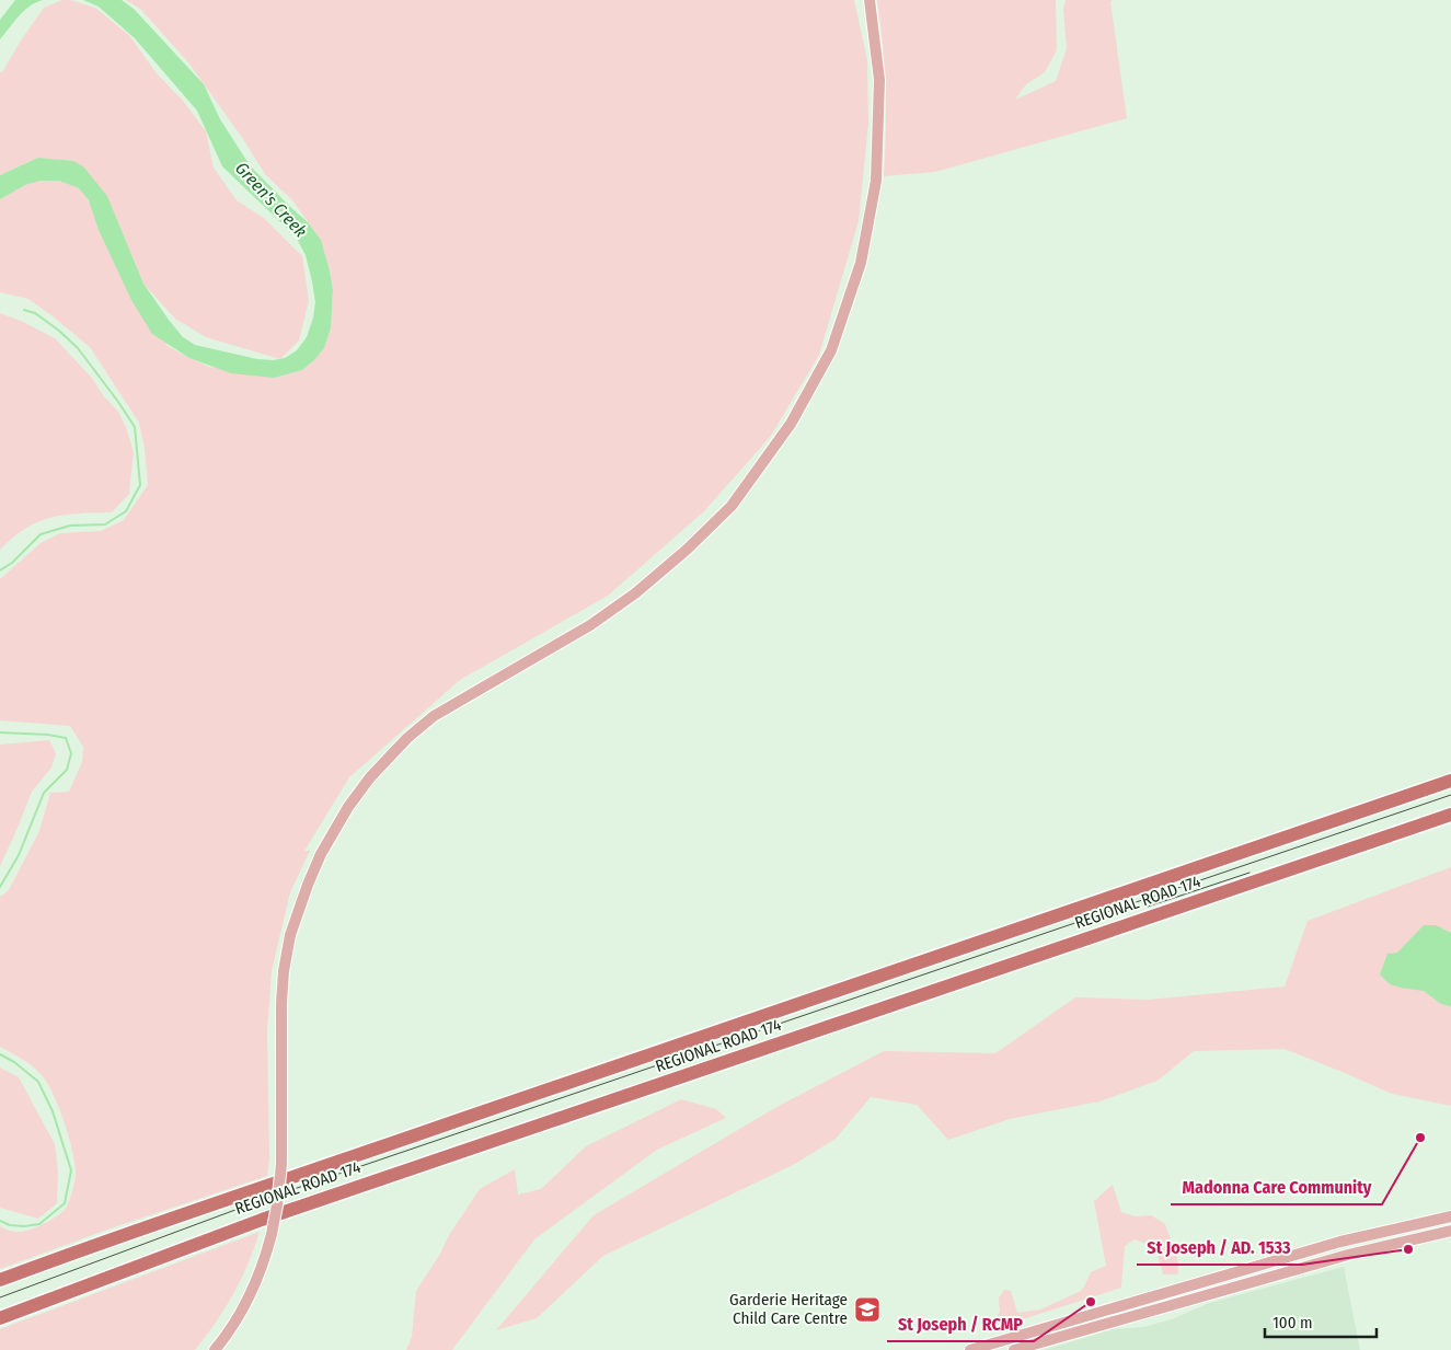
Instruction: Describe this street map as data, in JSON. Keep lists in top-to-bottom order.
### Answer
{
  "streets": {
    "highway": ["REGIONAL ROAD 174"]
  },
  "water": ["Green's Creek"],
  "places": {
    "other": ["Madonna Care Community", "St Joseph / AD. 1533", "St Joseph / RCMP"],
    "school or university": ["Garderie Heritage Child Care Centre"]
  },
  "scale_bar": "100 m"
}
